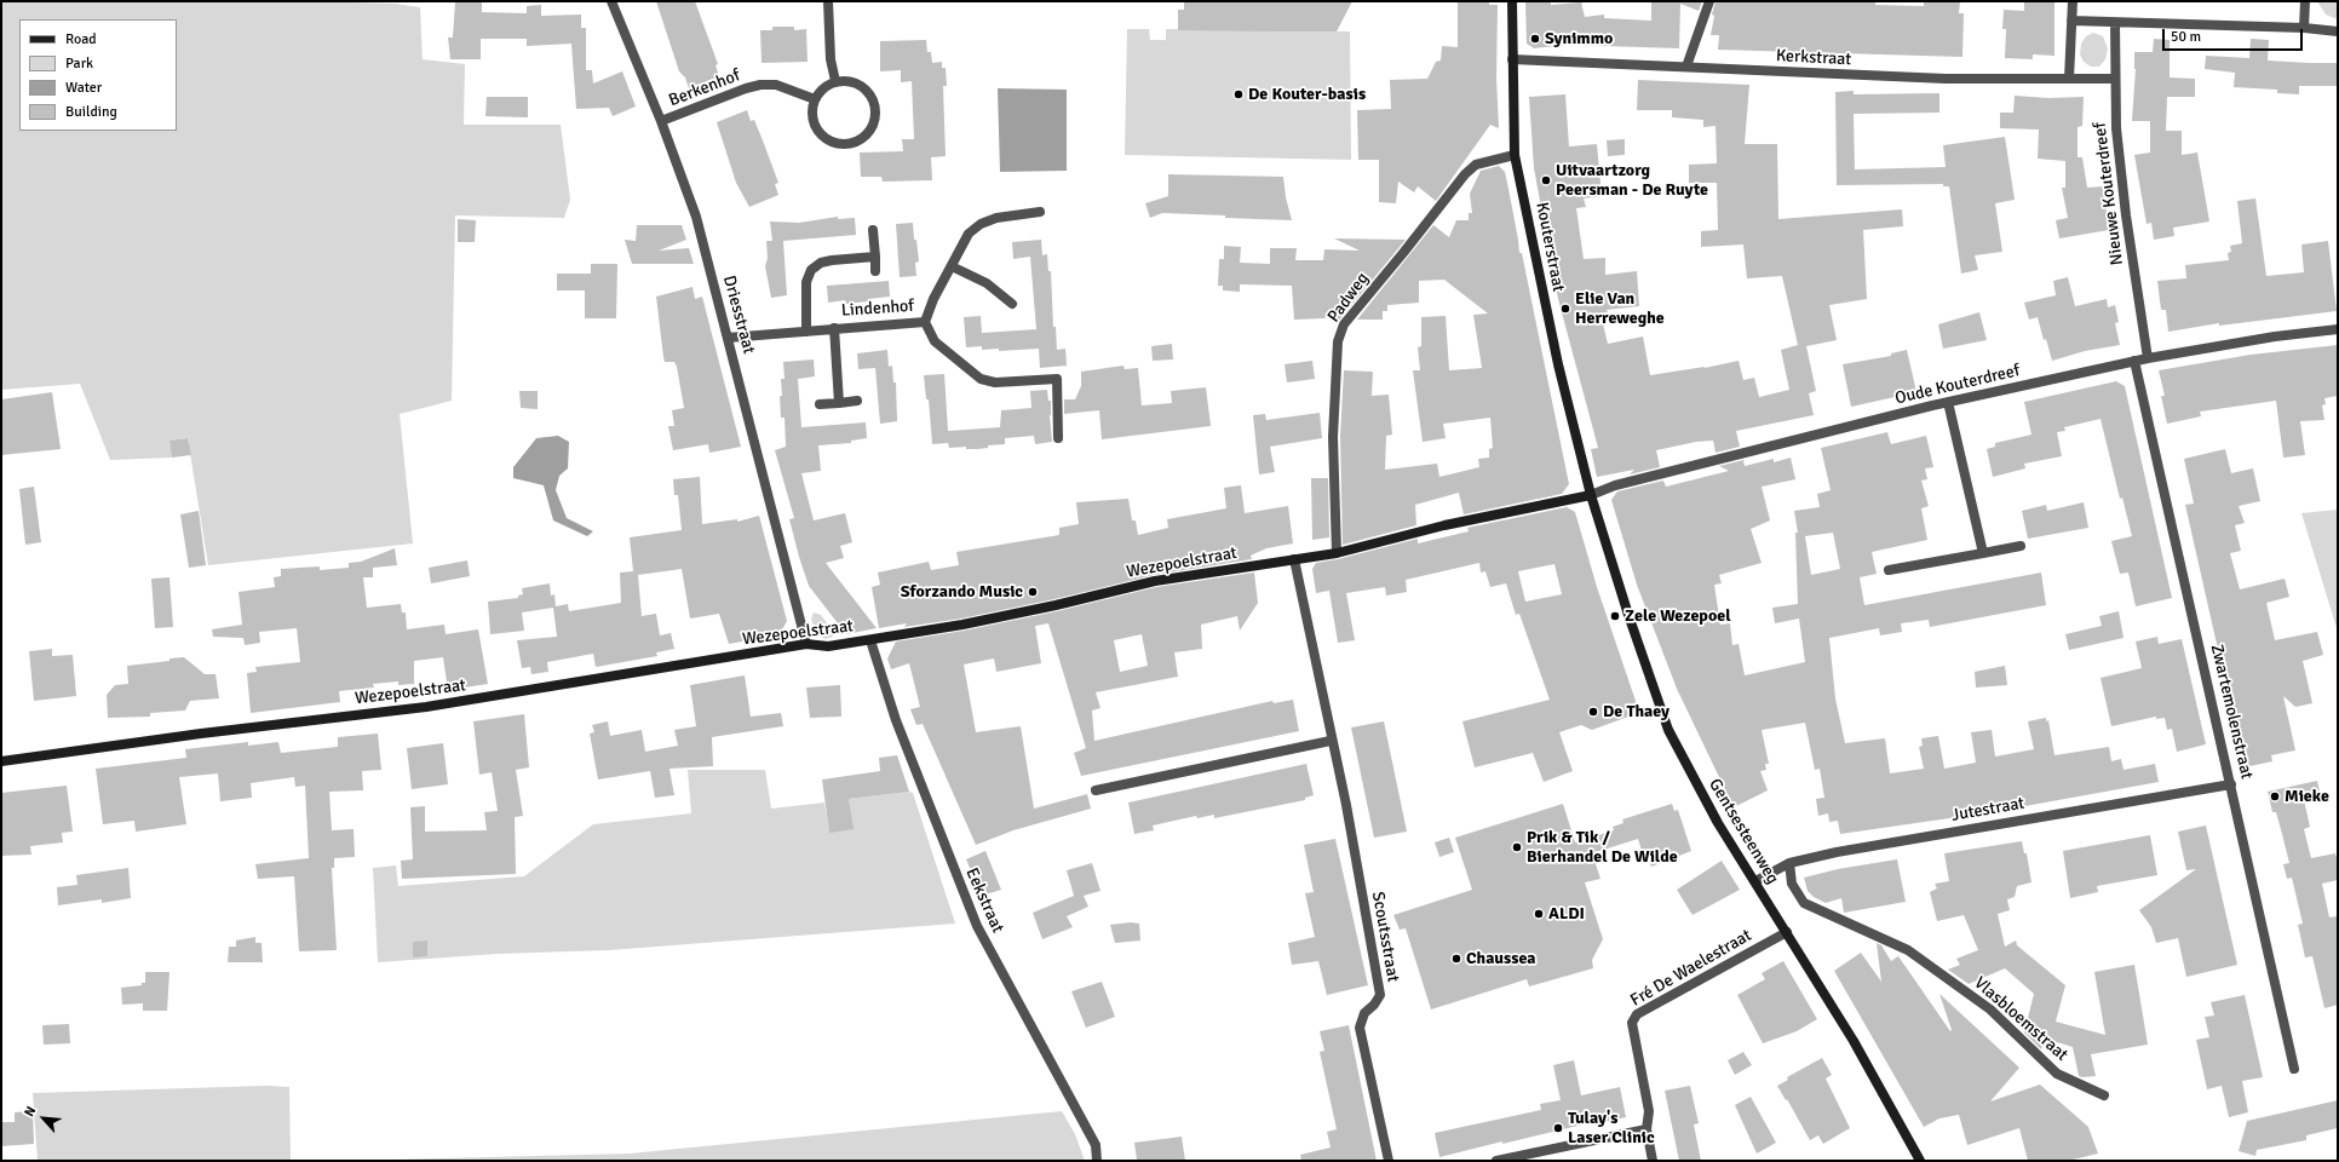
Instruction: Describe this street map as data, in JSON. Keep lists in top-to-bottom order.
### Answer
{
  "streets": {
    "street": [
      "Kerkstraat",
      "Berkenhof",
      "Nieuwe Kouterdreef",
      "Kouterstraat",
      "Padweg",
      "Lindenhof",
      "Driesstraat",
      "Oude Kouterdreef",
      "Wezepoelstraat",
      "Zwartemolenstraat",
      "Jutestraat",
      "Gentsesteenweg",
      "Eekstraat",
      "Scoutsstraat",
      "Fré De Waelestraat",
      "Vlasbloemstraat"
    ]
  },
  "crossings": [
    ["Kerkstraat", "Nieuwe Kouterdreef"],
    ["Kerkstraat", "Kouterstraat"],
    ["Berkenhof", "Driesstraat"],
    ["Nieuwe Kouterdreef", "Oude Kouterdreef"],
    ["Kouterstraat", "Padweg"],
    ["Kouterstraat", "Oude Kouterdreef"],
    ["Kouterstraat", "Wezepoelstraat"],
    ["Kouterstraat", "Gentsesteenweg"],
    ["Padweg", "Wezepoelstraat"],
    ["Lindenhof", "Driesstraat"],
    ["Driesstraat", "Wezepoelstraat"],
    ["Oude Kouterdreef", "Wezepoelstraat"],
    ["Oude Kouterdreef", "Zwartemolenstraat"],
    ["Oude Kouterdreef", "Gentsesteenweg"],
    ["Wezepoelstraat", "Gentsesteenweg"],
    ["Wezepoelstraat", "Eekstraat"],
    ["Wezepoelstraat", "Scoutsstraat"],
    ["Zwartemolenstraat", "Jutestraat"],
    ["Jutestraat", "Gentsesteenweg"],
    ["Jutestraat", "Vlasbloemstraat"],
    ["Gentsesteenweg", "Fré De Waelestraat"]
  ],
  "places": [
    "Synimmo",
    "De Kouter-basis",
    "Uitvaartzorg Peersman - De Ruyte",
    "Elie Van Herreweghe",
    "Sforzando Music",
    "Zele Wezepoel",
    "De Thaey",
    "Mieke",
    "Prik & Tik / Bierhandel De Wilde",
    "ALDI",
    "Chaussea",
    "Tulay's Laser Clinic"
  ],
  "legend": [
    "Road",
    "Park",
    "Water",
    "Building"
  ],
  "scale_bar": "50 m",
  "north": "top left"
}
